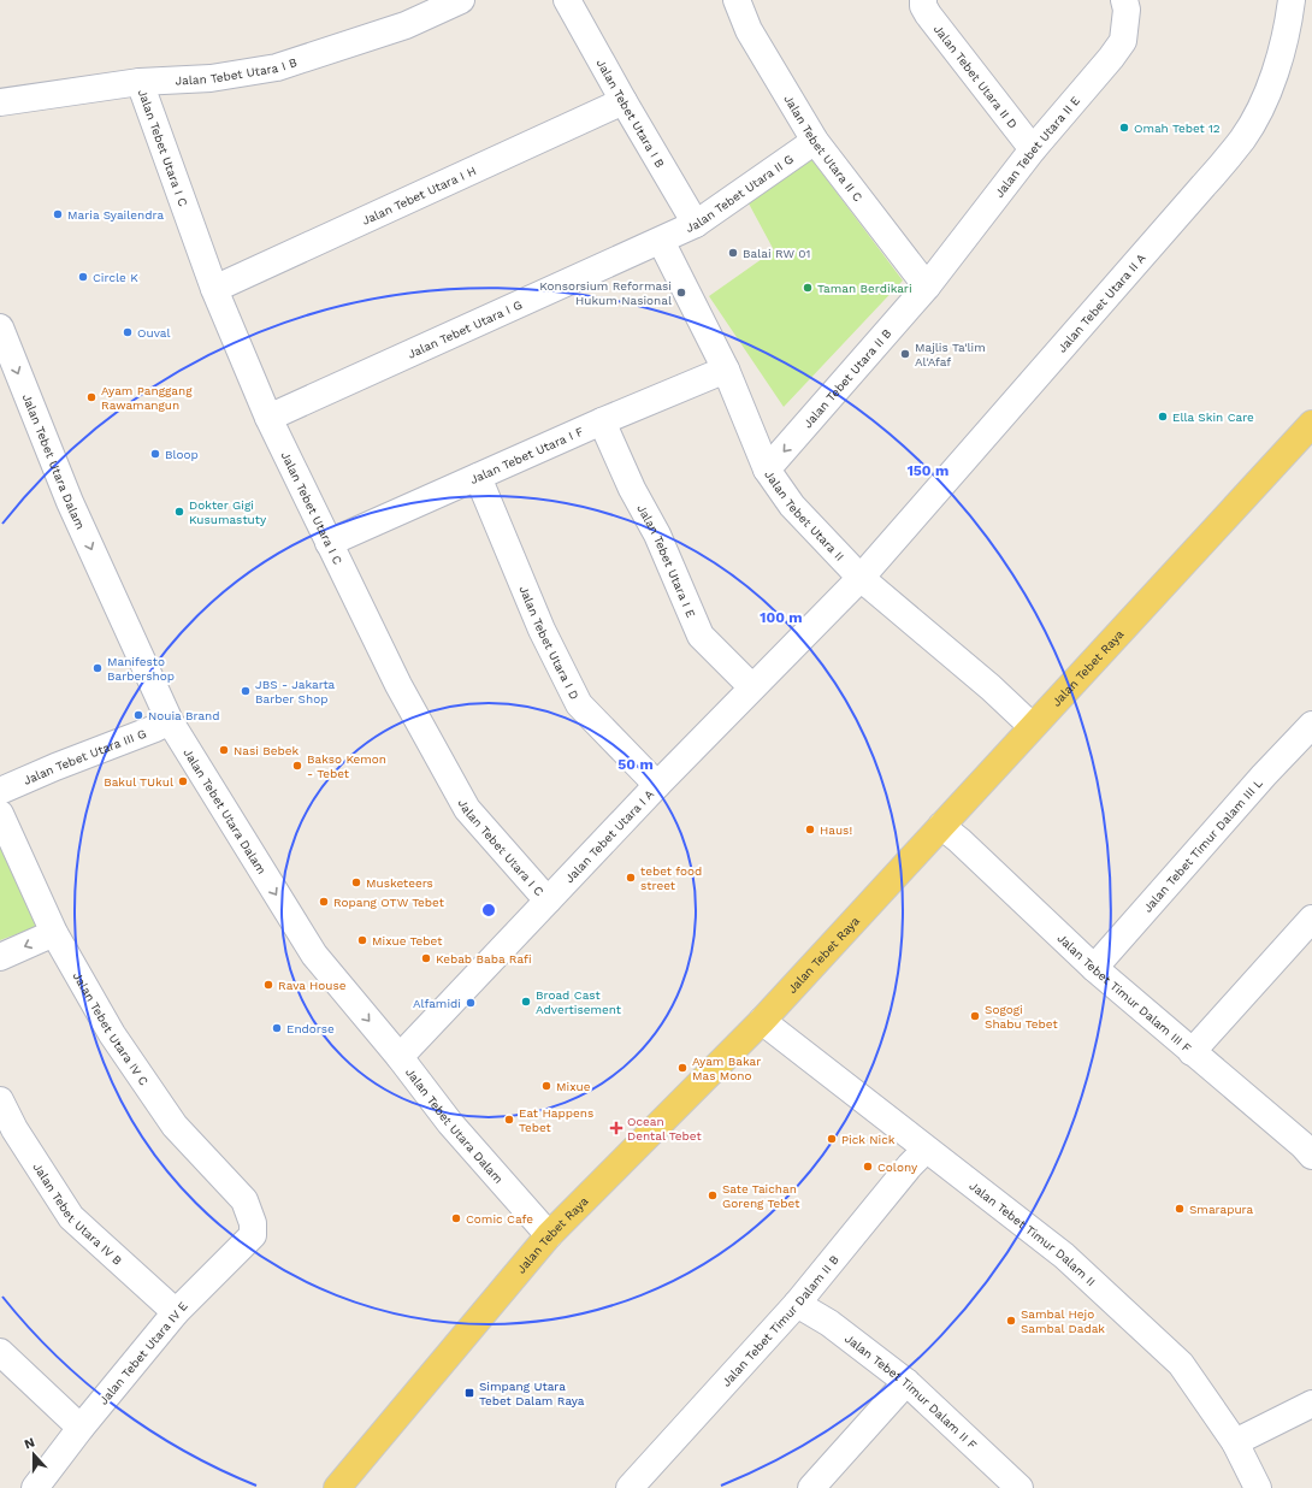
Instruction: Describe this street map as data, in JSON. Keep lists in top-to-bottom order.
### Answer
{
  "streets": {
    "main road": ["Jalan Tebet Raya"],
    "street": [
      "Jalan Tebet Utara I B",
      "Jalan Tebet Utara II D",
      "Jalan Tebet Utara II E",
      "Jalan Tebet Utara I C",
      "Jalan Tebet Utara II C",
      "Jalan Tebet Utara II G",
      "Jalan Tebet Utara I H",
      "Jalan Tebet Utara II A",
      "Jalan Tebet Utara I G",
      "Jalan Tebet Utara II B",
      "Jalan Tebet Utara I F",
      "Jalan Tebet Utara Dalam",
      "Jalan Tebet Utara II",
      "Jalan Tebet Utara I E",
      "Jalan Tebet Utara I D",
      "Jalan Tebet Utara III G",
      "Jalan Tebet Utara I A",
      "Jalan Tebet Timur Dalam III L",
      "Jalan Tebet Timur Dalam III F",
      "Jalan Tebet Utara IV C",
      "Jalan Tebet Utara IV B",
      "Jalan Tebet Timur Dalam II",
      "Jalan Tebet Timur Dalam II B",
      "Jalan Tebet Utara IV E",
      "Jalan Tebet Timur Dalam II F"
    ]
  },
  "crossings": [
    ["Jalan Tebet Utara I B", "Jalan Tebet Utara I C"],
    ["Jalan Tebet Utara I B", "Jalan Tebet Utara II G"],
    ["Jalan Tebet Utara I B", "Jalan Tebet Utara I H"],
    ["Jalan Tebet Utara II D", "Jalan Tebet Utara II E"],
    ["Jalan Tebet Utara II E", "Jalan Tebet Utara II C"],
    ["Jalan Tebet Utara II E", "Jalan Tebet Utara II B"],
    ["Jalan Tebet Utara I C", "Jalan Tebet Utara I H"],
    ["Jalan Tebet Utara I C", "Jalan Tebet Utara I G"],
    ["Jalan Tebet Utara I C", "Jalan Tebet Utara I F"],
    ["Jalan Tebet Utara I C", "Jalan Tebet Utara I A"],
    ["Jalan Tebet Utara II C", "Jalan Tebet Utara II G"],
    ["Jalan Tebet Utara II C", "Jalan Tebet Utara II B"],
    ["Jalan Tebet Utara II G", "Jalan Tebet Utara I G"],
    ["Jalan Tebet Utara II G", "Jalan Tebet Utara II"],
    ["Jalan Tebet Utara II A", "Jalan Tebet Utara II"],
    ["Jalan Tebet Utara II A", "Jalan Tebet Utara I A"],
    ["Jalan Tebet Utara I G", "Jalan Tebet Utara II"],
    ["Jalan Tebet Utara II B", "Jalan Tebet Utara II"],
    ["Jalan Tebet Utara I F", "Jalan Tebet Utara II"],
    ["Jalan Tebet Utara I F", "Jalan Tebet Utara I E"],
    ["Jalan Tebet Utara I F", "Jalan Tebet Utara I D"],
    ["Jalan Tebet Utara Dalam", "Jalan Tebet Raya"],
    ["Jalan Tebet Utara Dalam", "Jalan Tebet Utara III G"],
    ["Jalan Tebet Utara Dalam", "Jalan Tebet Utara I A"],
    ["Jalan Tebet Utara II", "Jalan Tebet Raya"],
    ["Jalan Tebet Utara II", "Jalan Tebet Utara I A"],
    ["Jalan Tebet Utara I E", "Jalan Tebet Utara I A"],
    ["Jalan Tebet Utara I D", "Jalan Tebet Utara I A"],
    ["Jalan Tebet Raya", "Jalan Tebet Timur Dalam III F"],
    ["Jalan Tebet Raya", "Jalan Tebet Timur Dalam II"],
    ["Jalan Tebet Timur Dalam III L", "Jalan Tebet Timur Dalam III F"],
    ["Jalan Tebet Utara IV C", "Jalan Tebet Utara IV E"],
    ["Jalan Tebet Utara IV B", "Jalan Tebet Utara IV E"],
    ["Jalan Tebet Timur Dalam II", "Jalan Tebet Timur Dalam II B"],
    ["Jalan Tebet Timur Dalam II B", "Jalan Tebet Timur Dalam II F"]
  ],
  "one_way": ["Jalan Tebet Utara II B", "Jalan Tebet Utara Dalam"],
  "places": {
    "other": [
      "Omah Tebet 12",
      "Maria Syailendra",
      "Balai RW 01",
      "Circle K",
      "Taman Berdikari",
      "Konsorsium Reformasi Hukum Nasional",
      "Ouval",
      "Majlis Ta'lim Al'Afaf",
      "Ayam Panggang Rawamangun",
      "Ella Skin Care",
      "Bloop",
      "Dokter Gigi Kusumastuty",
      "Manifesto Barbershop",
      "JBS - Jakarta Barber Shop",
      "Nouia Brand",
      "Nasi Bebek",
      "Bakso Kemon - Tebet",
      "Bakul TUkul",
      "Haus!",
      "tebet food street",
      "Musketeers",
      "Ropang OTW Tebet",
      "Mixue Tebet",
      "Kebab Baba Rafi",
      "Rava House",
      "Broad Cast Advertisement",
      "Alfamidi",
      "Sogogi Shabu Tebet",
      "Endorse",
      "Ayam Bakar Mas Mono",
      "Mixue",
      "Eat Happens Tebet",
      "Pick Nick",
      "Colony",
      "Sate Taichan Goreng Tebet",
      "Smarapura",
      "Comic Cafe",
      "Sambal Hejo Sambal Dadak"
    ],
    "health": ["Ocean Dental Tebet"],
    "transit": ["Simpang Utara Tebet Dalam Raya"]
  },
  "north": "top",
  "rings": ["150 m", "100 m", "50 m"]
}
